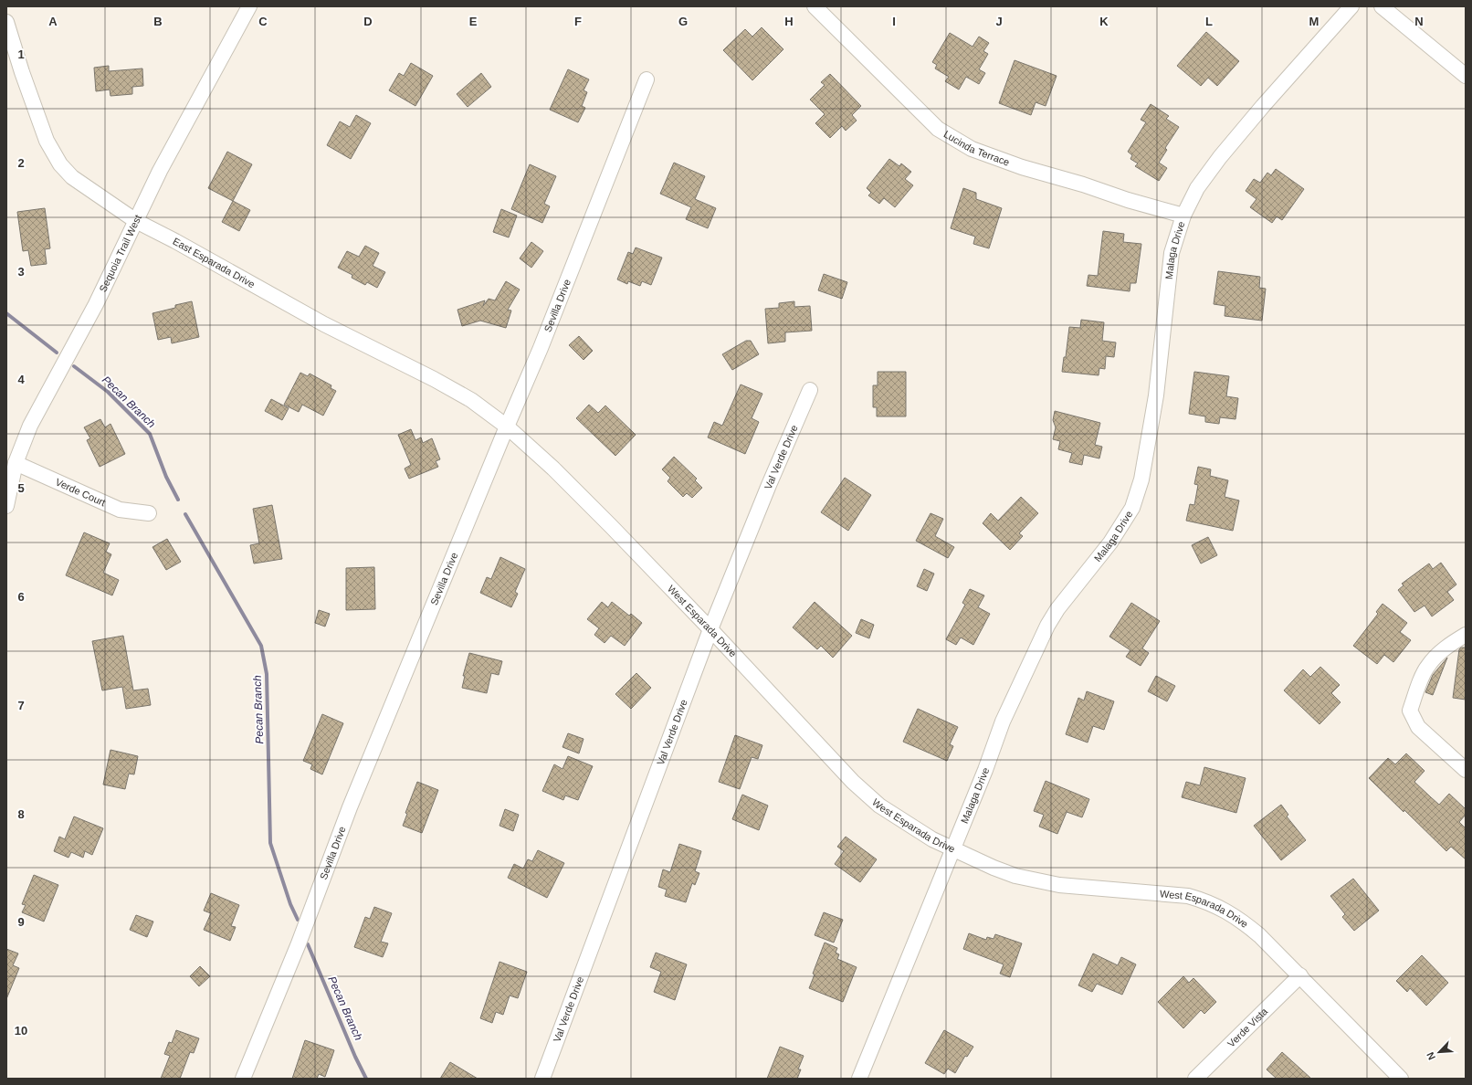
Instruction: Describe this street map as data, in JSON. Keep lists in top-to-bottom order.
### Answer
{
  "streets": {
    "street": [
      "Lucinda Terrace",
      "Malaga Drive",
      "Sequoia Trail West",
      "East Esparada Drive",
      "Sevilla Drive",
      "Val Verde Drive",
      "Verde Court",
      "West Esparada Drive",
      "Verde Vista"
    ]
  },
  "crossings": [
    ["Lucinda Terrace", "Malaga Drive"],
    ["Malaga Drive", "West Esparada Drive"],
    ["Sequoia Trail West", "East Esparada Drive"],
    ["Sequoia Trail West", "Verde Court"],
    ["East Esparada Drive", "Sevilla Drive"],
    ["East Esparada Drive", "West Esparada Drive"],
    ["Sevilla Drive", "West Esparada Drive"],
    ["Val Verde Drive", "West Esparada Drive"],
    ["West Esparada Drive", "Verde Vista"]
  ],
  "water": ["Pecan Branch"],
  "north": "bottom left",
  "grid": {
    "columns": [
      "A",
      "B",
      "C",
      "D",
      "E",
      "F",
      "G",
      "H",
      "I",
      "J",
      "K",
      "L",
      "M",
      "N"
    ],
    "rows": [
      "1",
      "2",
      "3",
      "4",
      "5",
      "6",
      "7",
      "8",
      "9",
      "10"
    ]
  }
}
